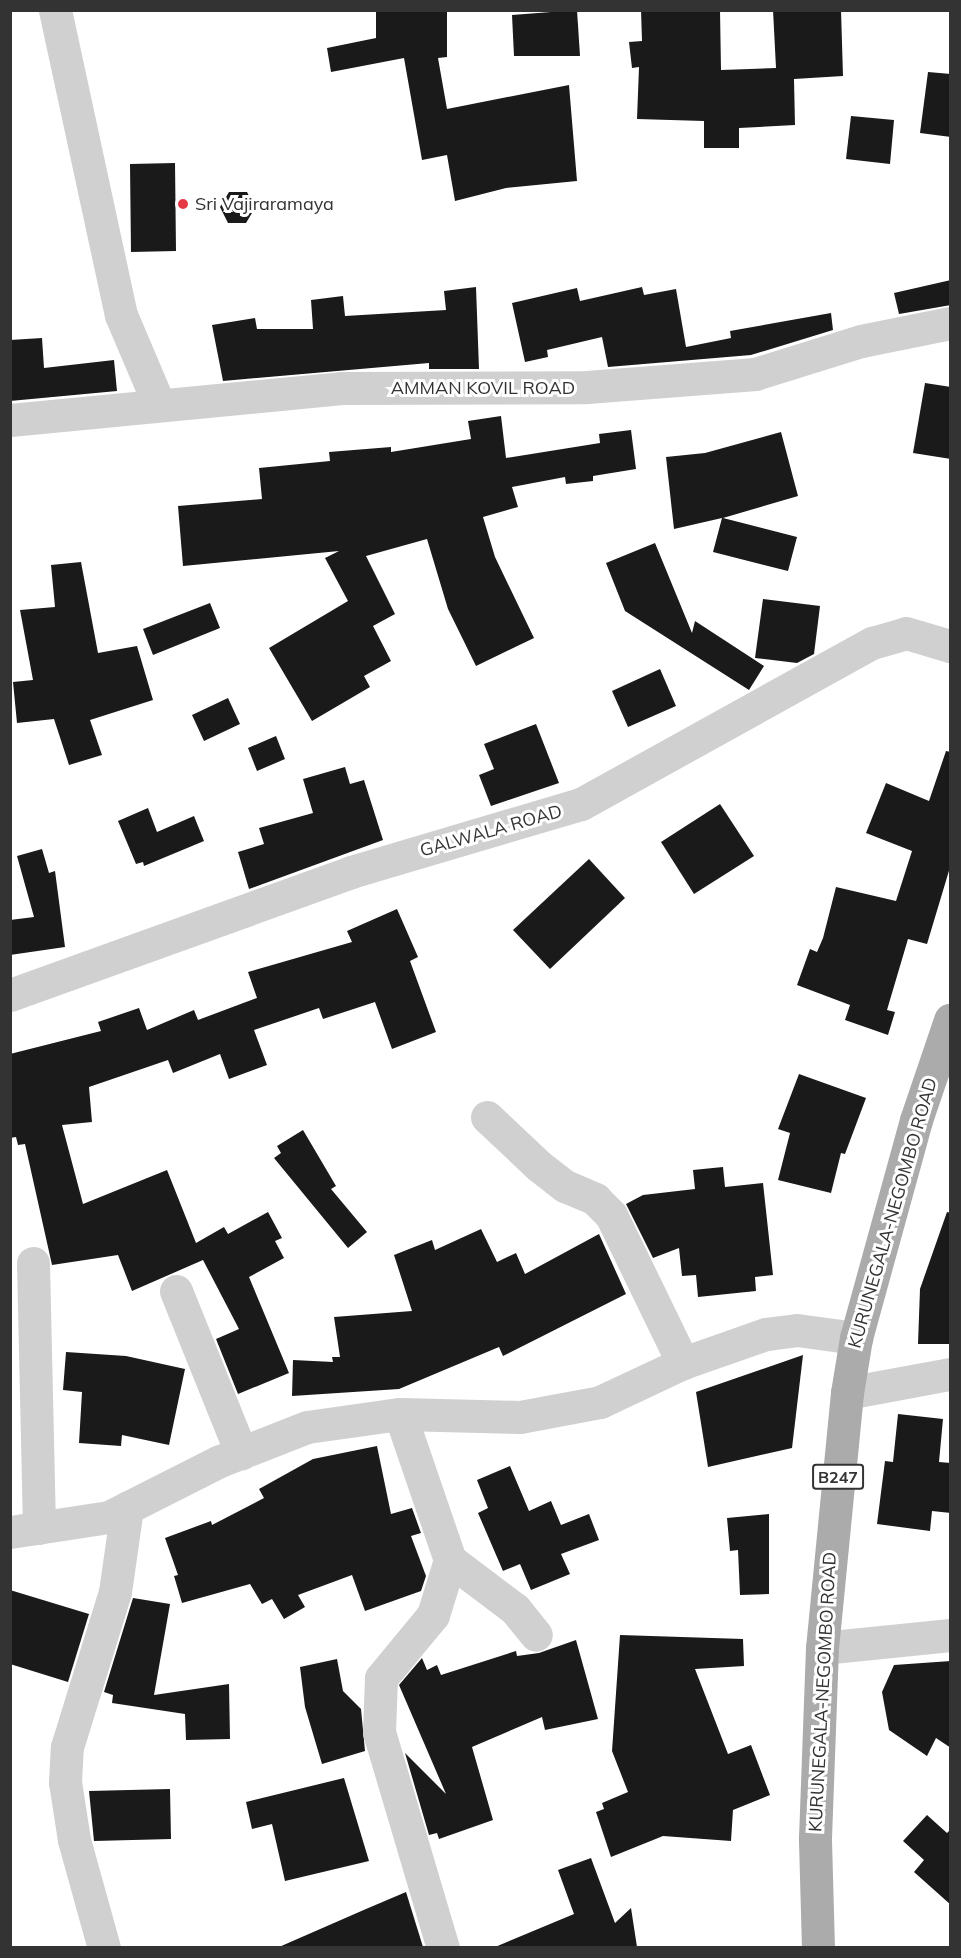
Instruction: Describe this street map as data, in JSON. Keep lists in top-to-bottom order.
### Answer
{
  "streets": {
    "main road": ["KURUNEGALA-NEGOMBO ROAD", "B247"],
    "street": ["AMMAN KOVIL ROAD", "GALWALA ROAD"]
  },
  "places": ["Sri Vajiraramaya"]
}
